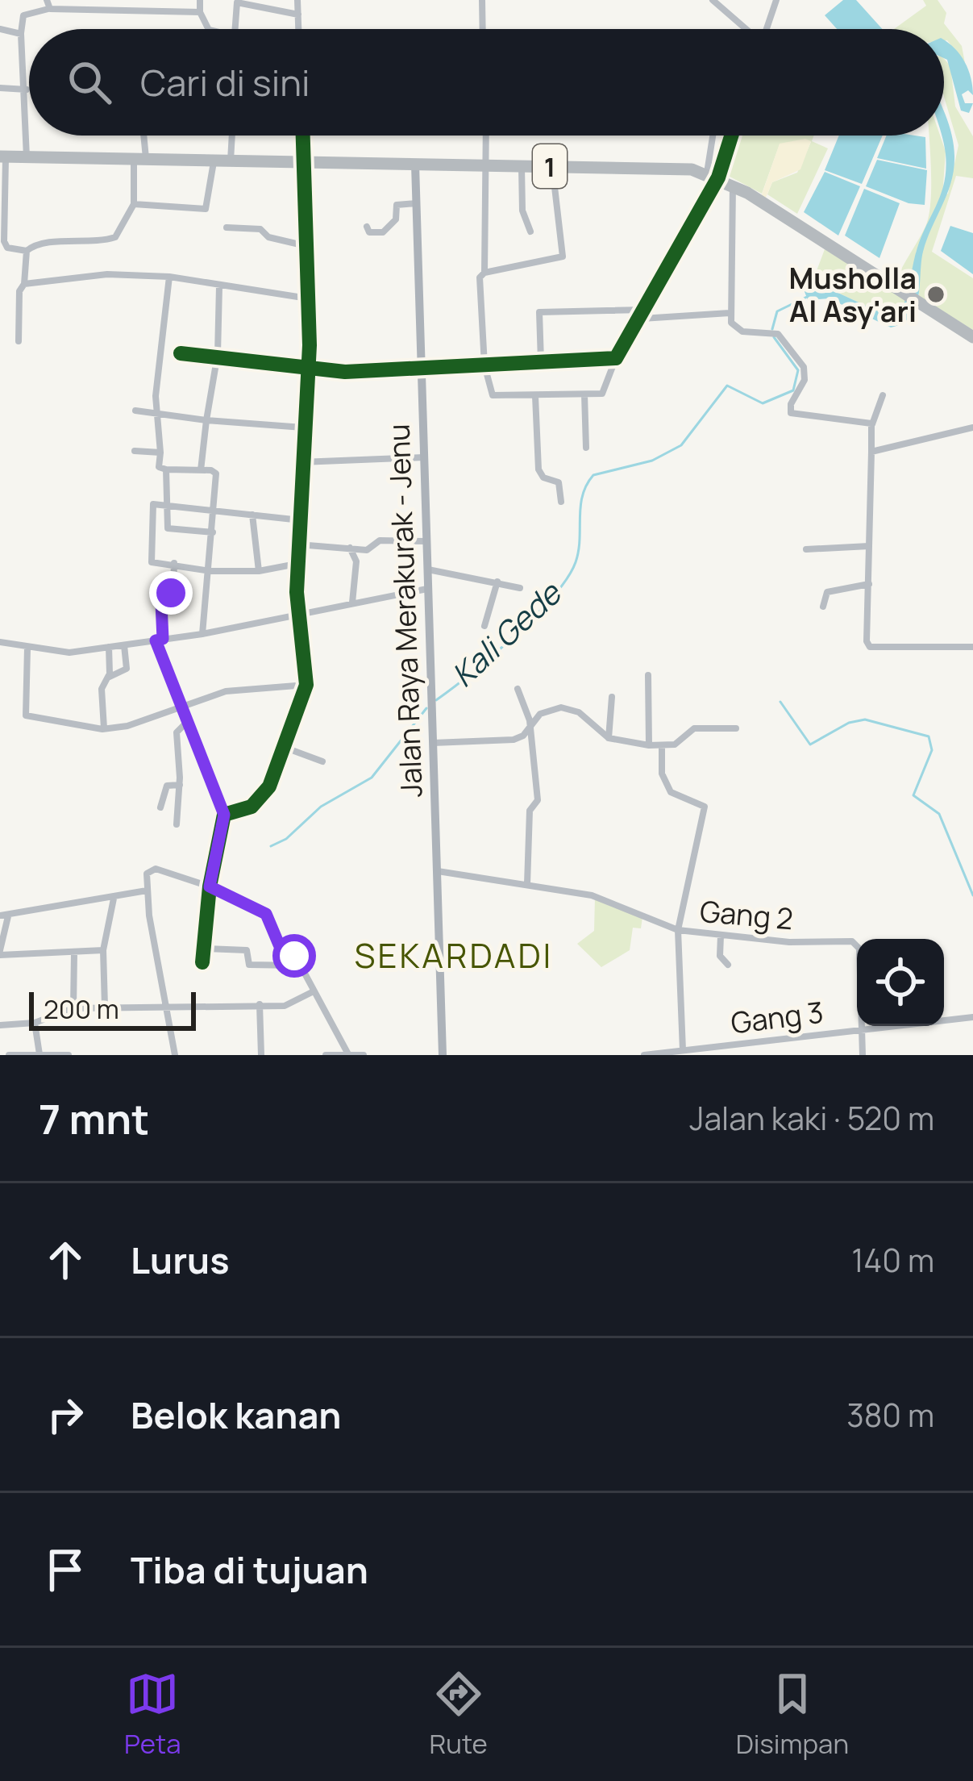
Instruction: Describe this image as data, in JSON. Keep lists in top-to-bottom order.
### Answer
{
  "streets": {
    "highway": ["1"],
    "main road": ["Jalan Raya Merakurak - Jenu"],
    "street": ["Gang 2", "Gang 3"]
  },
  "crossings": [
    ["1", "Jalan Raya Merakurak - Jenu"],
    ["Jalan Raya Merakurak - Jenu", "Gang 2"],
    ["Gang 2", "Gang 3"]
  ],
  "districts": ["SEKARDADI"],
  "water": ["Kali Gede"],
  "places": ["Musholla Al Asy'ari"],
  "scale_bar": "200 m",
  "page": {
    "search": "Cari di sini",
    "scale": "200 m",
    "heading": ["7 mnt", "Jalan kaki · 520 m"],
    "list": [
      ["Lurus", "140 m"],
      ["Belok kanan", "380 m"],
      "Tiba di tujuan"
    ],
    "nav": ["Peta", "Rute", "Disimpan"]
  }
}
